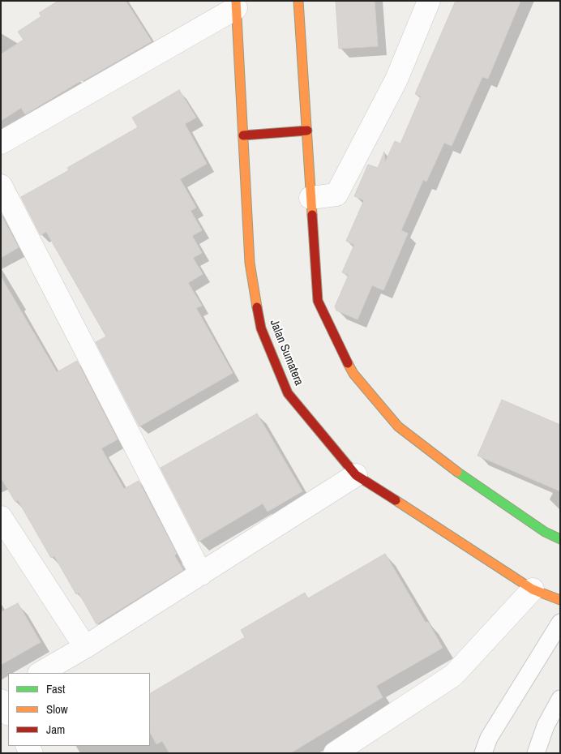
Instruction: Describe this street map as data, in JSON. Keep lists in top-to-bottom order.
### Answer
{
  "streets": {
    "main road": ["Jalan Sumatera"]
  },
  "legend": ["Fast", "Slow", "Jam"]
}
